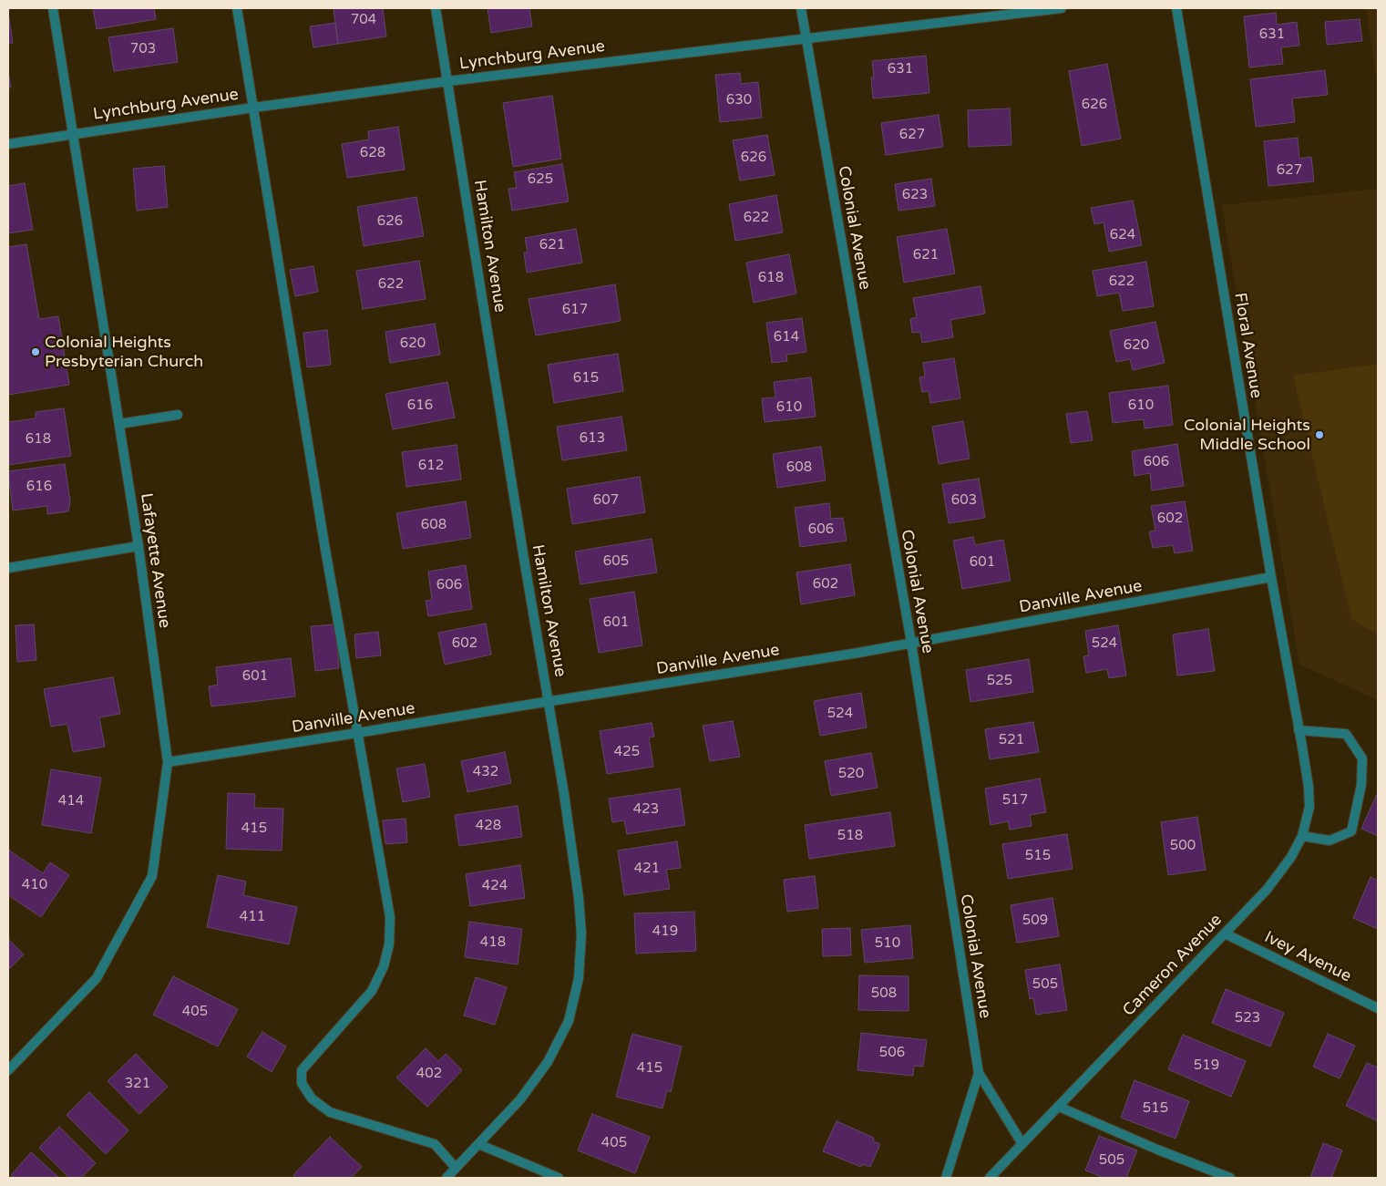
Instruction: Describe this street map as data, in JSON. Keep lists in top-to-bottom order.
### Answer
{
  "streets": {
    "street": [
      "Lynchburg Avenue",
      "Colonial Avenue",
      "Hamilton Avenue",
      "Floral Avenue",
      "Lafayette Avenue",
      "Danville Avenue",
      "Ivey Avenue",
      "Cameron Avenue"
    ]
  },
  "crossings": [
    ["Lynchburg Avenue", "Colonial Avenue"],
    ["Lynchburg Avenue", "Hamilton Avenue"],
    ["Lynchburg Avenue", "Lafayette Avenue"],
    ["Colonial Avenue", "Danville Avenue"],
    ["Hamilton Avenue", "Danville Avenue"],
    ["Floral Avenue", "Danville Avenue"],
    ["Floral Avenue", "Cameron Avenue"],
    ["Lafayette Avenue", "Danville Avenue"],
    ["Ivey Avenue", "Cameron Avenue"]
  ],
  "places": ["Colonial Heights Presbyterian Church", "Colonial Heights Middle School"],
  "house_numbers": [
    "704",
    "631",
    "703",
    "631",
    "630",
    "626",
    "627",
    "628",
    "626",
    "627",
    "625",
    "623",
    "622",
    "626",
    "624",
    "621",
    "621",
    "618",
    "622",
    "622",
    "617",
    "614",
    "620",
    "620",
    "615",
    "616",
    "610",
    "610",
    "613",
    "618",
    "606",
    "612",
    "608",
    "616",
    "607",
    "603",
    "602",
    "608",
    "606",
    "605",
    "601",
    "602",
    "606",
    "601",
    "602",
    "524",
    "601",
    "525",
    "524",
    "521",
    "425",
    "432",
    "520",
    "517",
    "414",
    "423",
    "428",
    "415",
    "518",
    "500",
    "515",
    "421",
    "410",
    "424",
    "411",
    "509",
    "419",
    "418",
    "510",
    "505",
    "508",
    "405",
    "523",
    "506",
    "519",
    "415",
    "402",
    "321",
    "515",
    "405",
    "505"
  ]
}
